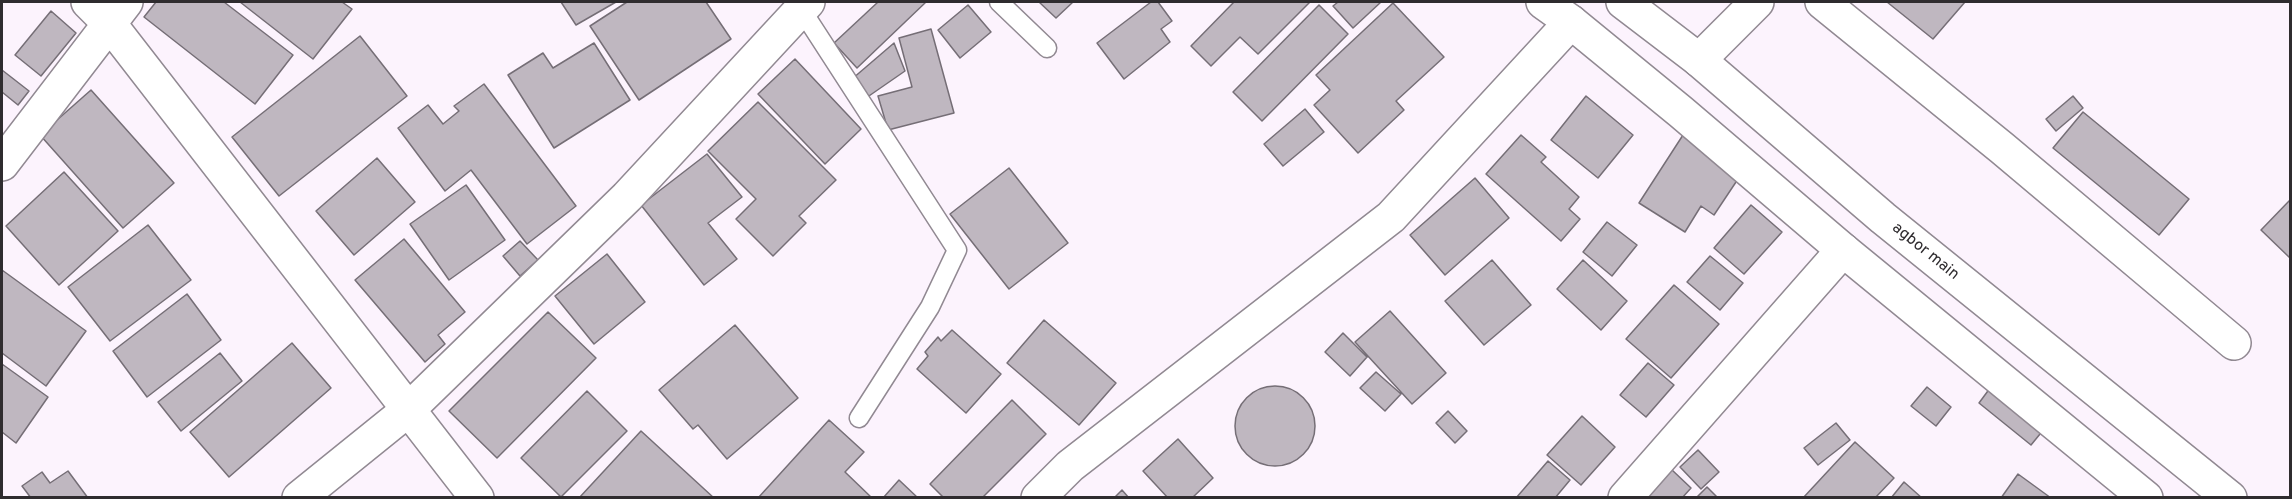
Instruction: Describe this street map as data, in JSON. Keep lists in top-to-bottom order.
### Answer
{
  "streets": {
    "street": ["agbor main"]
  }
}
